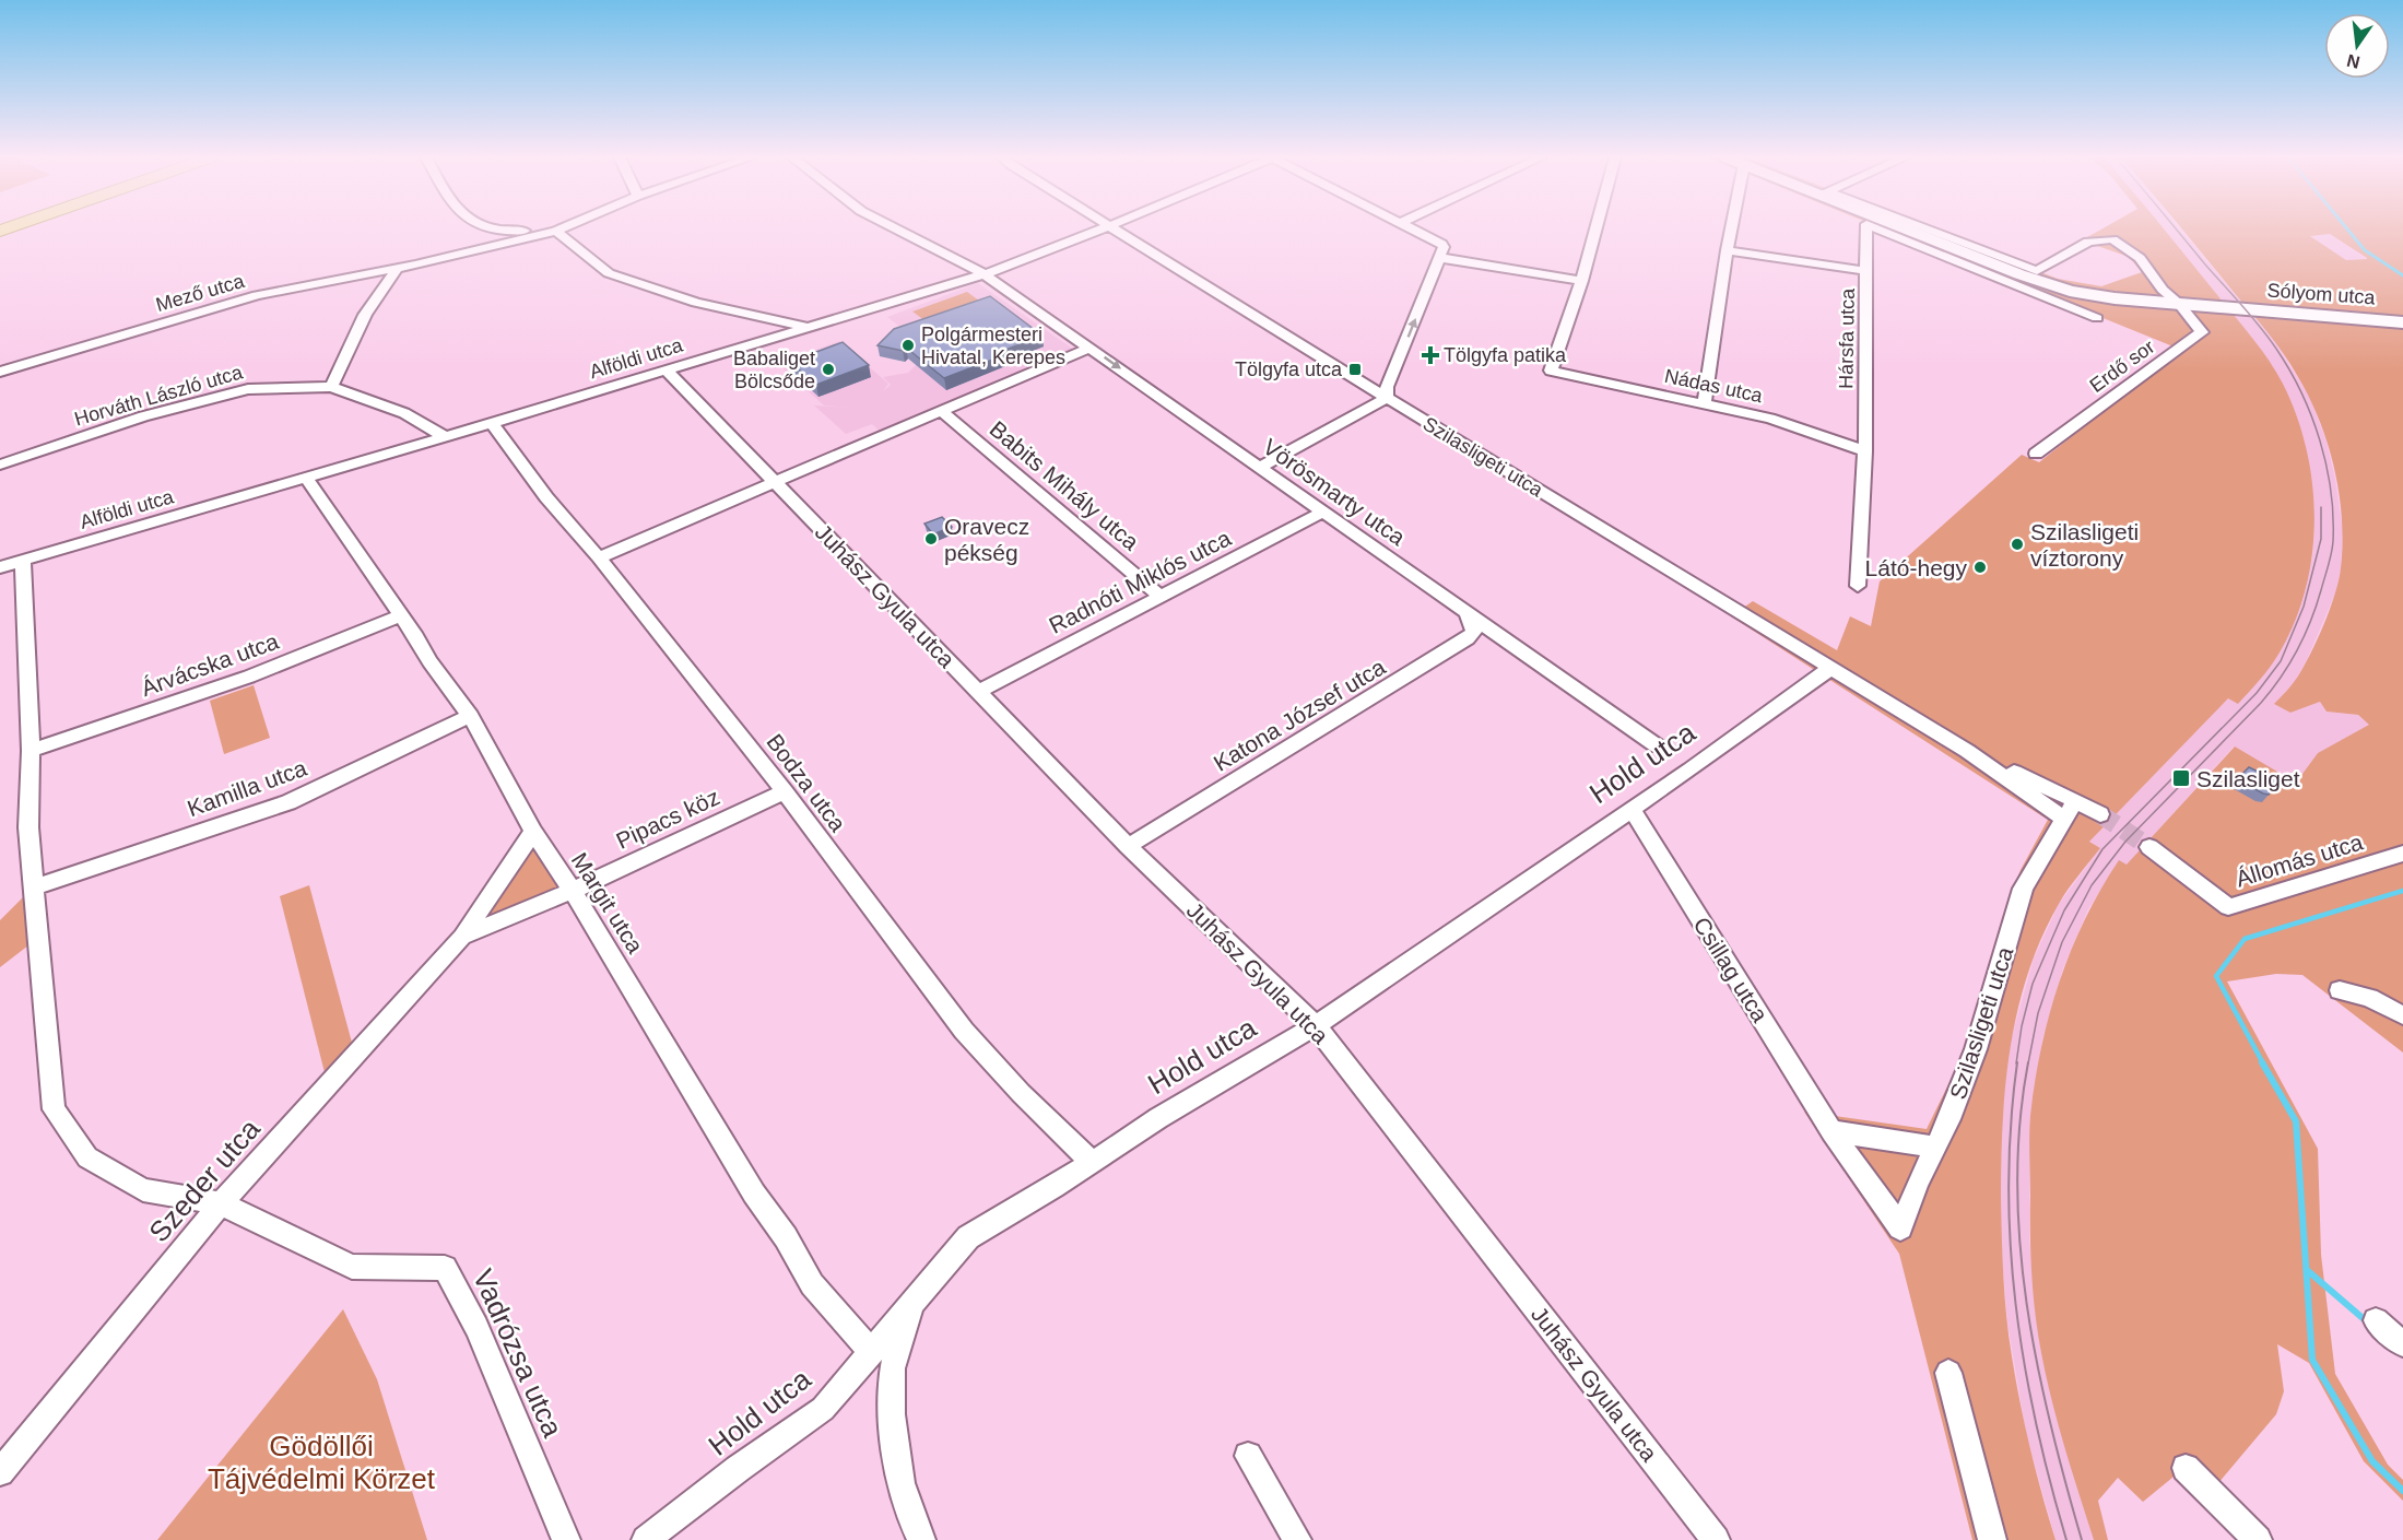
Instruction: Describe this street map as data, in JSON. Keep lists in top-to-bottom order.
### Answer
{
  "streets": {
    "street": [
      "Mező utca",
      "Sólyom utca",
      "Hársfa utca",
      "Alföldi utca",
      "Erdő sor",
      "Nádas utca",
      "Horváth László utca",
      "Szilasligeti utca",
      "Babits Mihály utca",
      "Vörösmarty utca",
      "Radnóti Miklós utca",
      "Juhász Gyula utca",
      "Árvácska utca",
      "Katona József utca",
      "Hold utca",
      "Bodza utca",
      "Kamilla utca",
      "Pipacs köz",
      "Állomás utca",
      "Margit utca",
      "Csillag utca",
      "Szeder utca",
      "Vadrózsa utca"
    ]
  },
  "crossings": [
    ["Sólyom utca", "Erdő sor"],
    ["Hársfa utca", "Nádas utca"],
    ["Alföldi utca", "Vörösmarty utca"],
    ["Alföldi utca", "Juhász Gyula utca"],
    ["Alföldi utca", "Bodza utca"],
    ["Alföldi utca", "Margit utca"],
    ["Szilasligeti utca", "Hold utca"],
    ["Szilasligeti utca", "Csillag utca"],
    ["Babits Mihály utca", "Radnóti Miklós utca"],
    ["Vörösmarty utca", "Radnóti Miklós utca"],
    ["Vörösmarty utca", "Katona József utca"],
    ["Radnóti Miklós utca", "Juhász Gyula utca"],
    ["Juhász Gyula utca", "Katona József utca"],
    ["Juhász Gyula utca", "Hold utca"],
    ["Árvácska utca", "Margit utca"],
    ["Hold utca", "Bodza utca"],
    ["Hold utca", "Margit utca"],
    ["Hold utca", "Csillag utca"],
    ["Bodza utca", "Pipacs köz"],
    ["Kamilla utca", "Margit utca"],
    ["Pipacs köz", "Margit utca"],
    ["Pipacs köz", "Szeder utca"],
    ["Margit utca", "Szeder utca"],
    ["Szeder utca", "Vadrózsa utca"]
  ],
  "parks": ["Gödöllői Tájvédelmi Körzet"],
  "places": {
    "other": [
      "Polgármesteri Hivatal, Kerepes",
      "Babaliget Bölcsőde",
      "Oravecz pékség",
      "Szilasligeti víztorony",
      "Látó-hegy"
    ],
    "health": ["Tölgyfa patika"],
    "transit": ["Tölgyfa utca", "Szilasliget"]
  },
  "north": "bottom"
}
